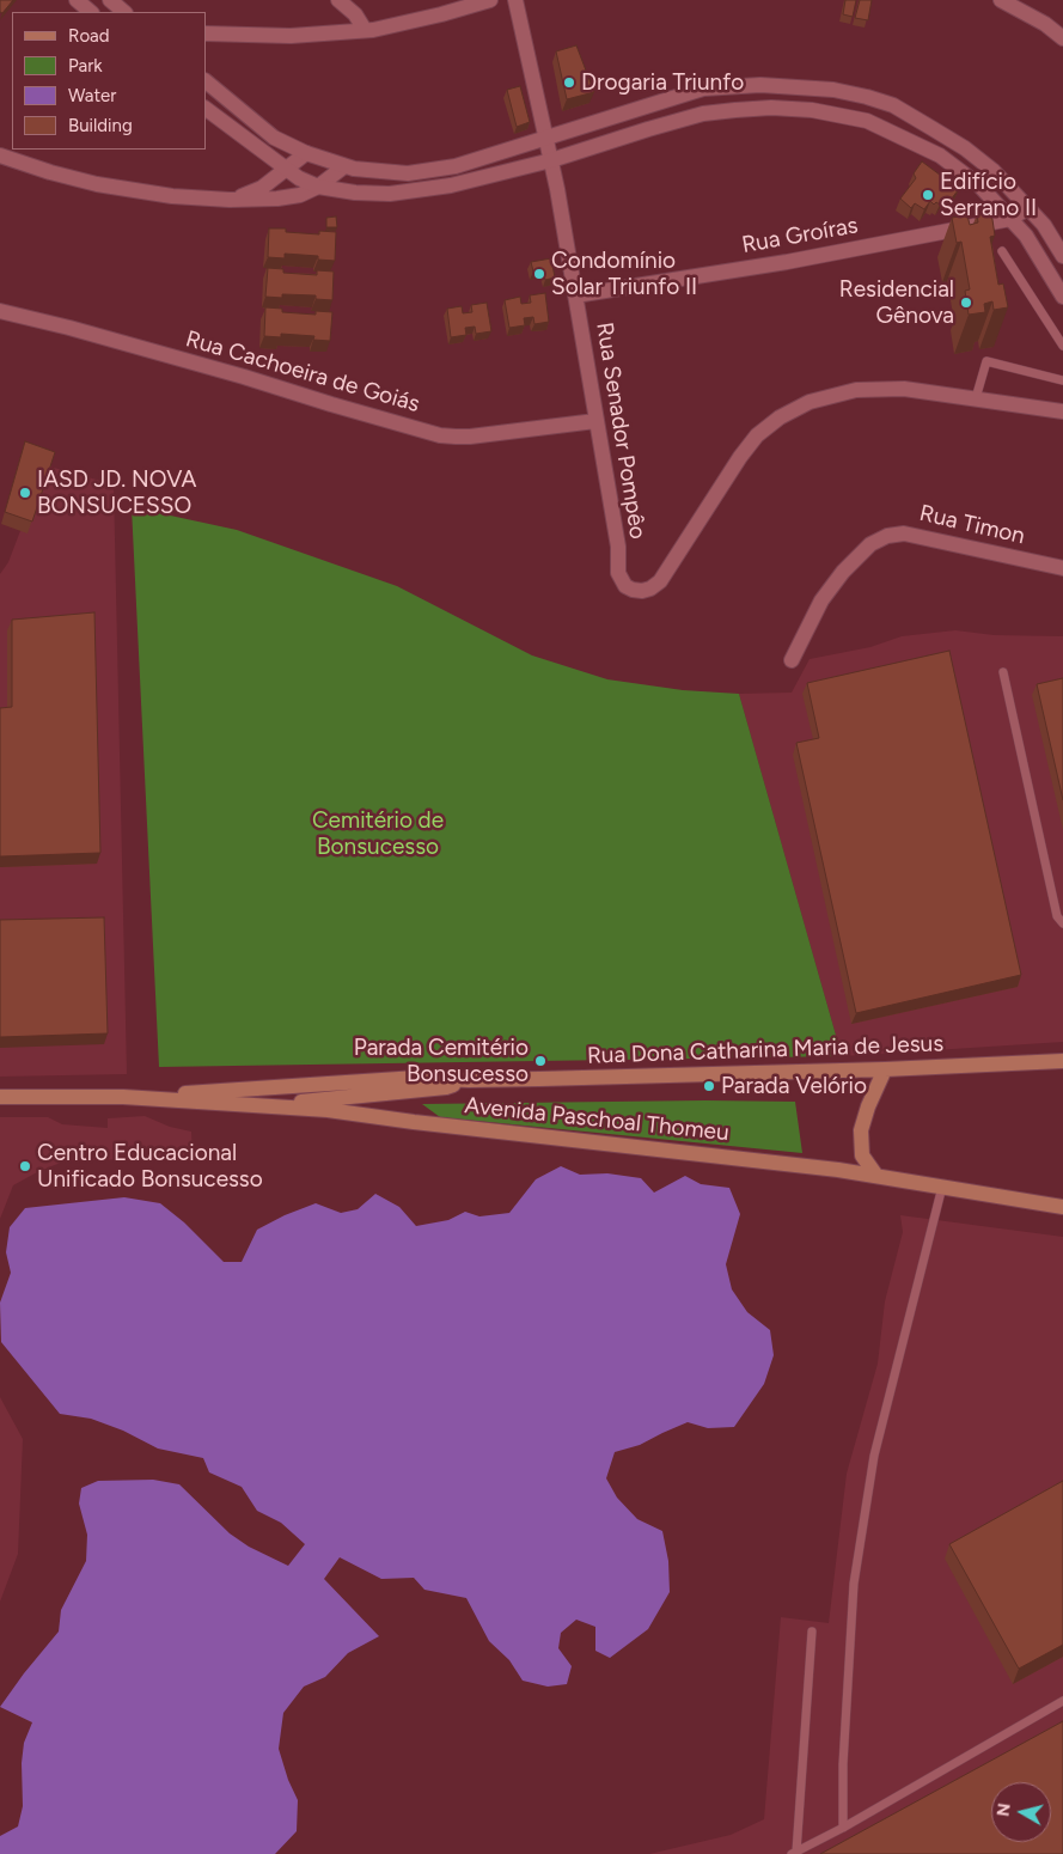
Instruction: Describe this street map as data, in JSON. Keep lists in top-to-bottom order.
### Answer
{
  "streets": {
    "main road": ["Rua Dona Catharina Maria de Jesus", "Avenida Paschoal Thomeu"],
    "street": [
      "Rua Groíras",
      "Rua Cachoeira de Goiás",
      "Rua Senador Pompêo",
      "Rua Timon"
    ]
  },
  "crossings": [
    ["Rua Groíras", "Rua Senador Pompêo"],
    ["Rua Cachoeira de Goiás", "Rua Senador Pompêo"],
    ["Rua Dona Catharina Maria de Jesus", "Avenida Paschoal Thomeu"]
  ],
  "parks": ["Cemitério de Bonsucesso"],
  "places": [
    "Drogaria Triunfo",
    "Edifício Serrano II",
    "Condomínio Solar Triunfo II",
    "Residencial Gênova",
    "IASD JD. NOVA BONSUCESSO",
    "Parada Cemitério Bonsucesso",
    "Parada Velório",
    "Centro Educacional Unificado Bonsucesso"
  ],
  "legend": [
    "Road",
    "Park",
    "Water",
    "Building"
  ],
  "north": "left"
}
